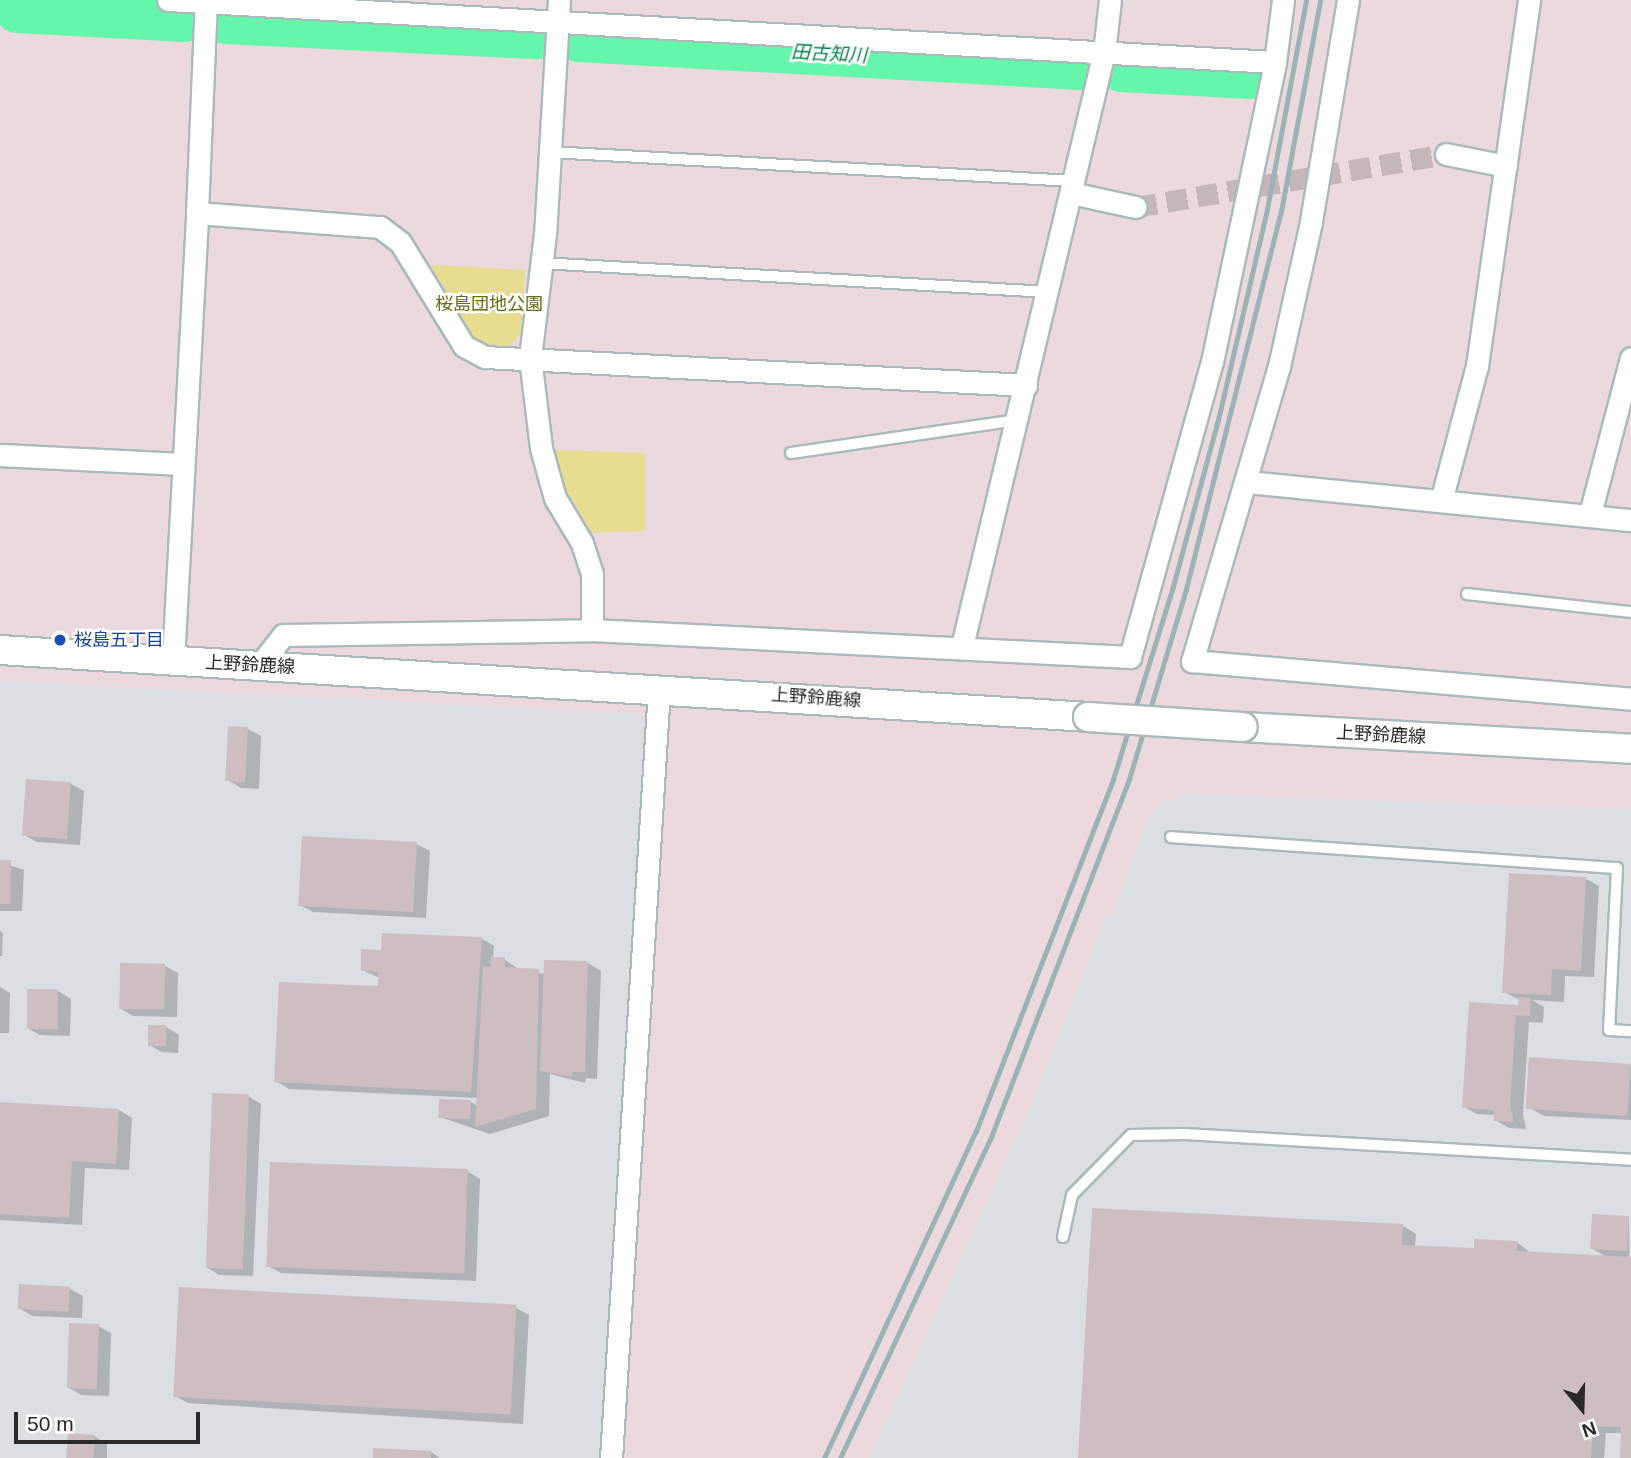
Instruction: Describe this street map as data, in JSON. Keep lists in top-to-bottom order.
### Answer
{
  "streets": {
    "main road": ["上野鈴鹿線"]
  },
  "water": ["田古知川"],
  "parks": ["桜島団地公園"],
  "places": ["桜島五丁目"],
  "scale_bar": "50 m",
  "north": "bottom"
}
